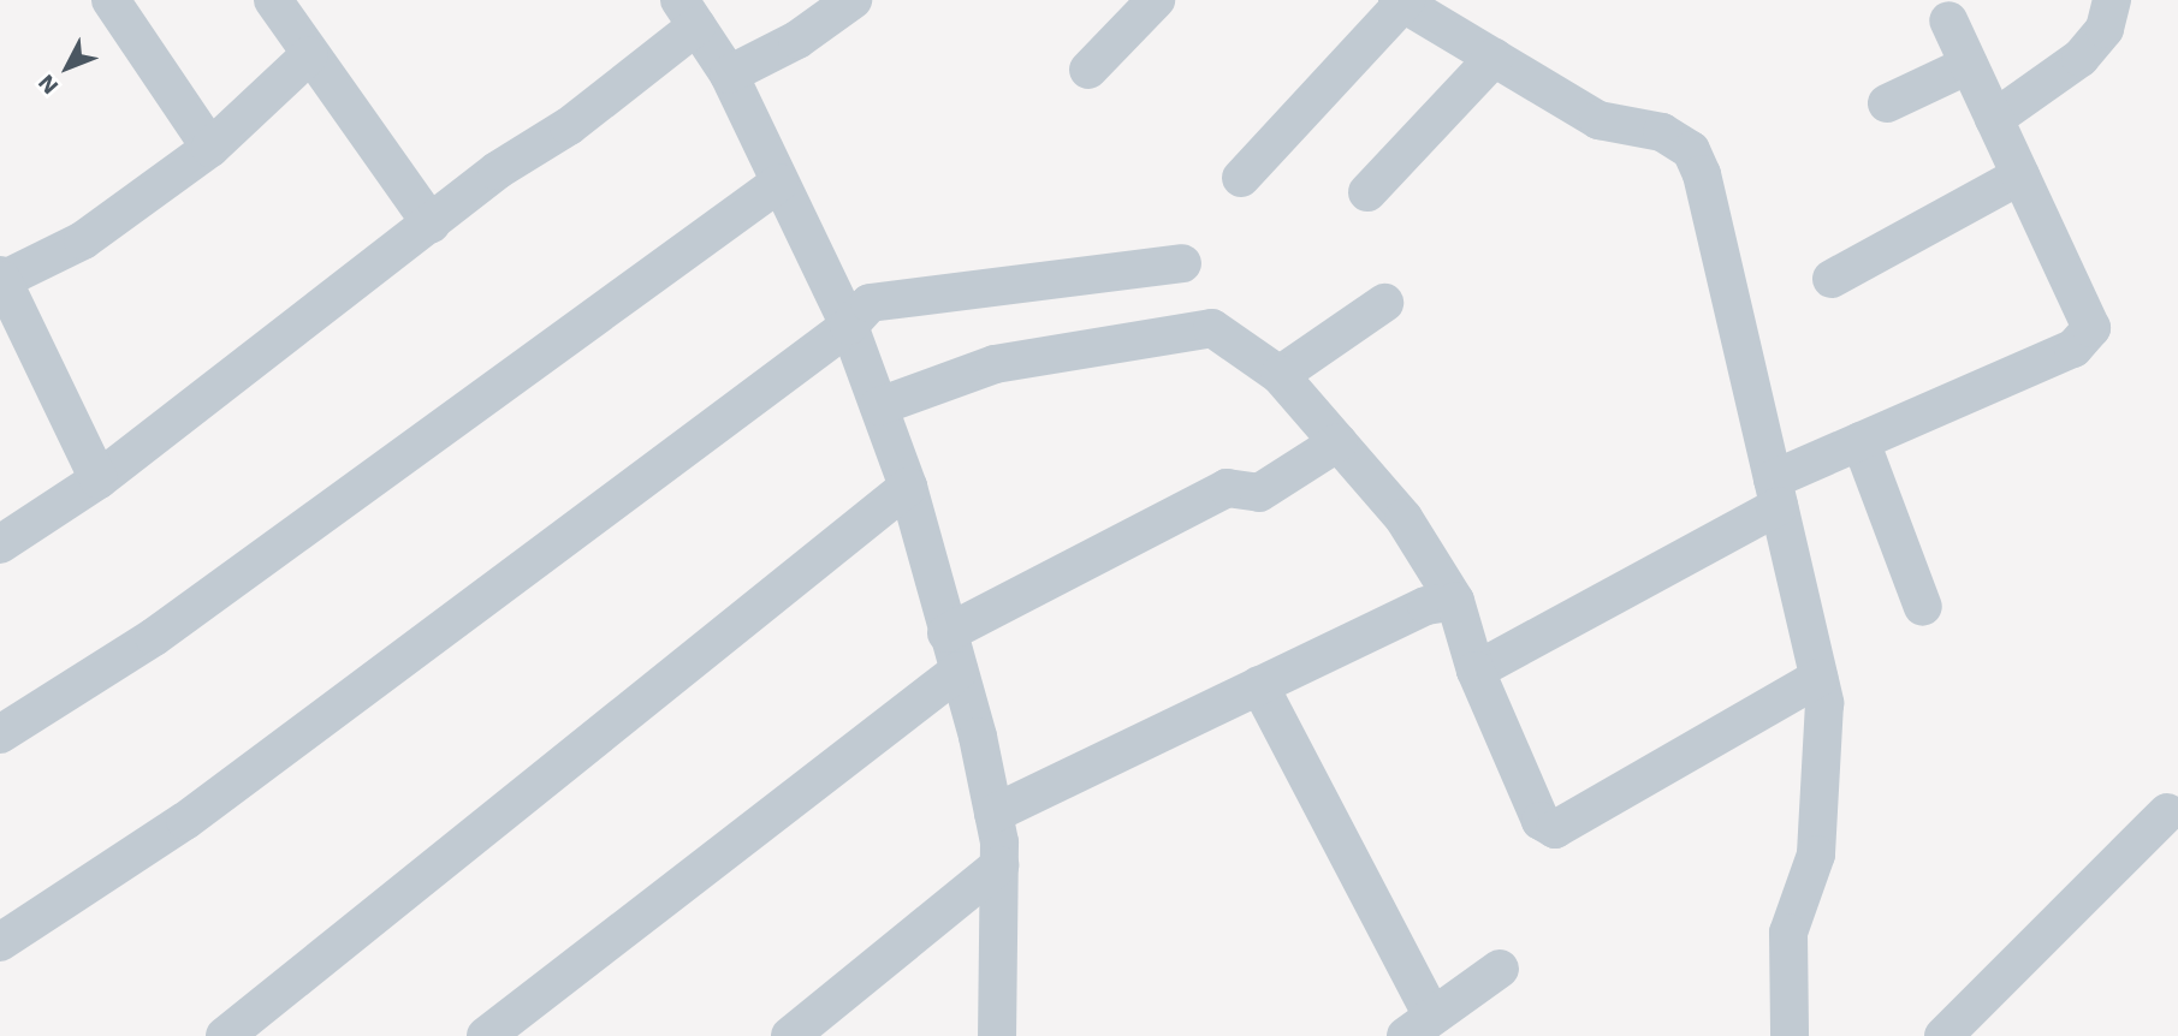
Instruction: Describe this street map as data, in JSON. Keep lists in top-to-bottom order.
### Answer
{
  "north": "bottom left"
}
